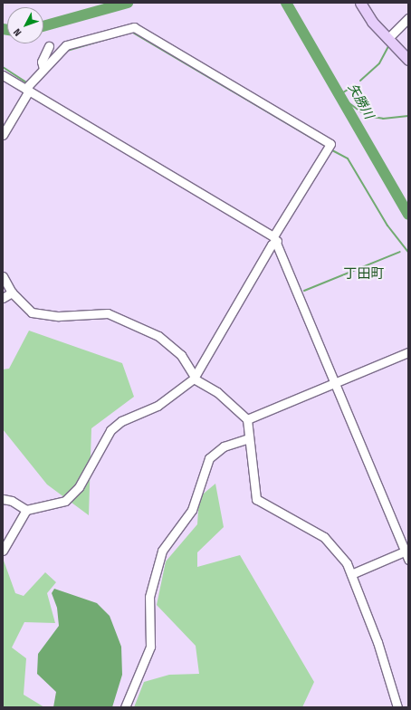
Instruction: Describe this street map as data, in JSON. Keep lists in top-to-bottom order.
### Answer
{
  "districts": ["丁田町"],
  "water": ["矢勝川"],
  "north": "bottom left"
}
